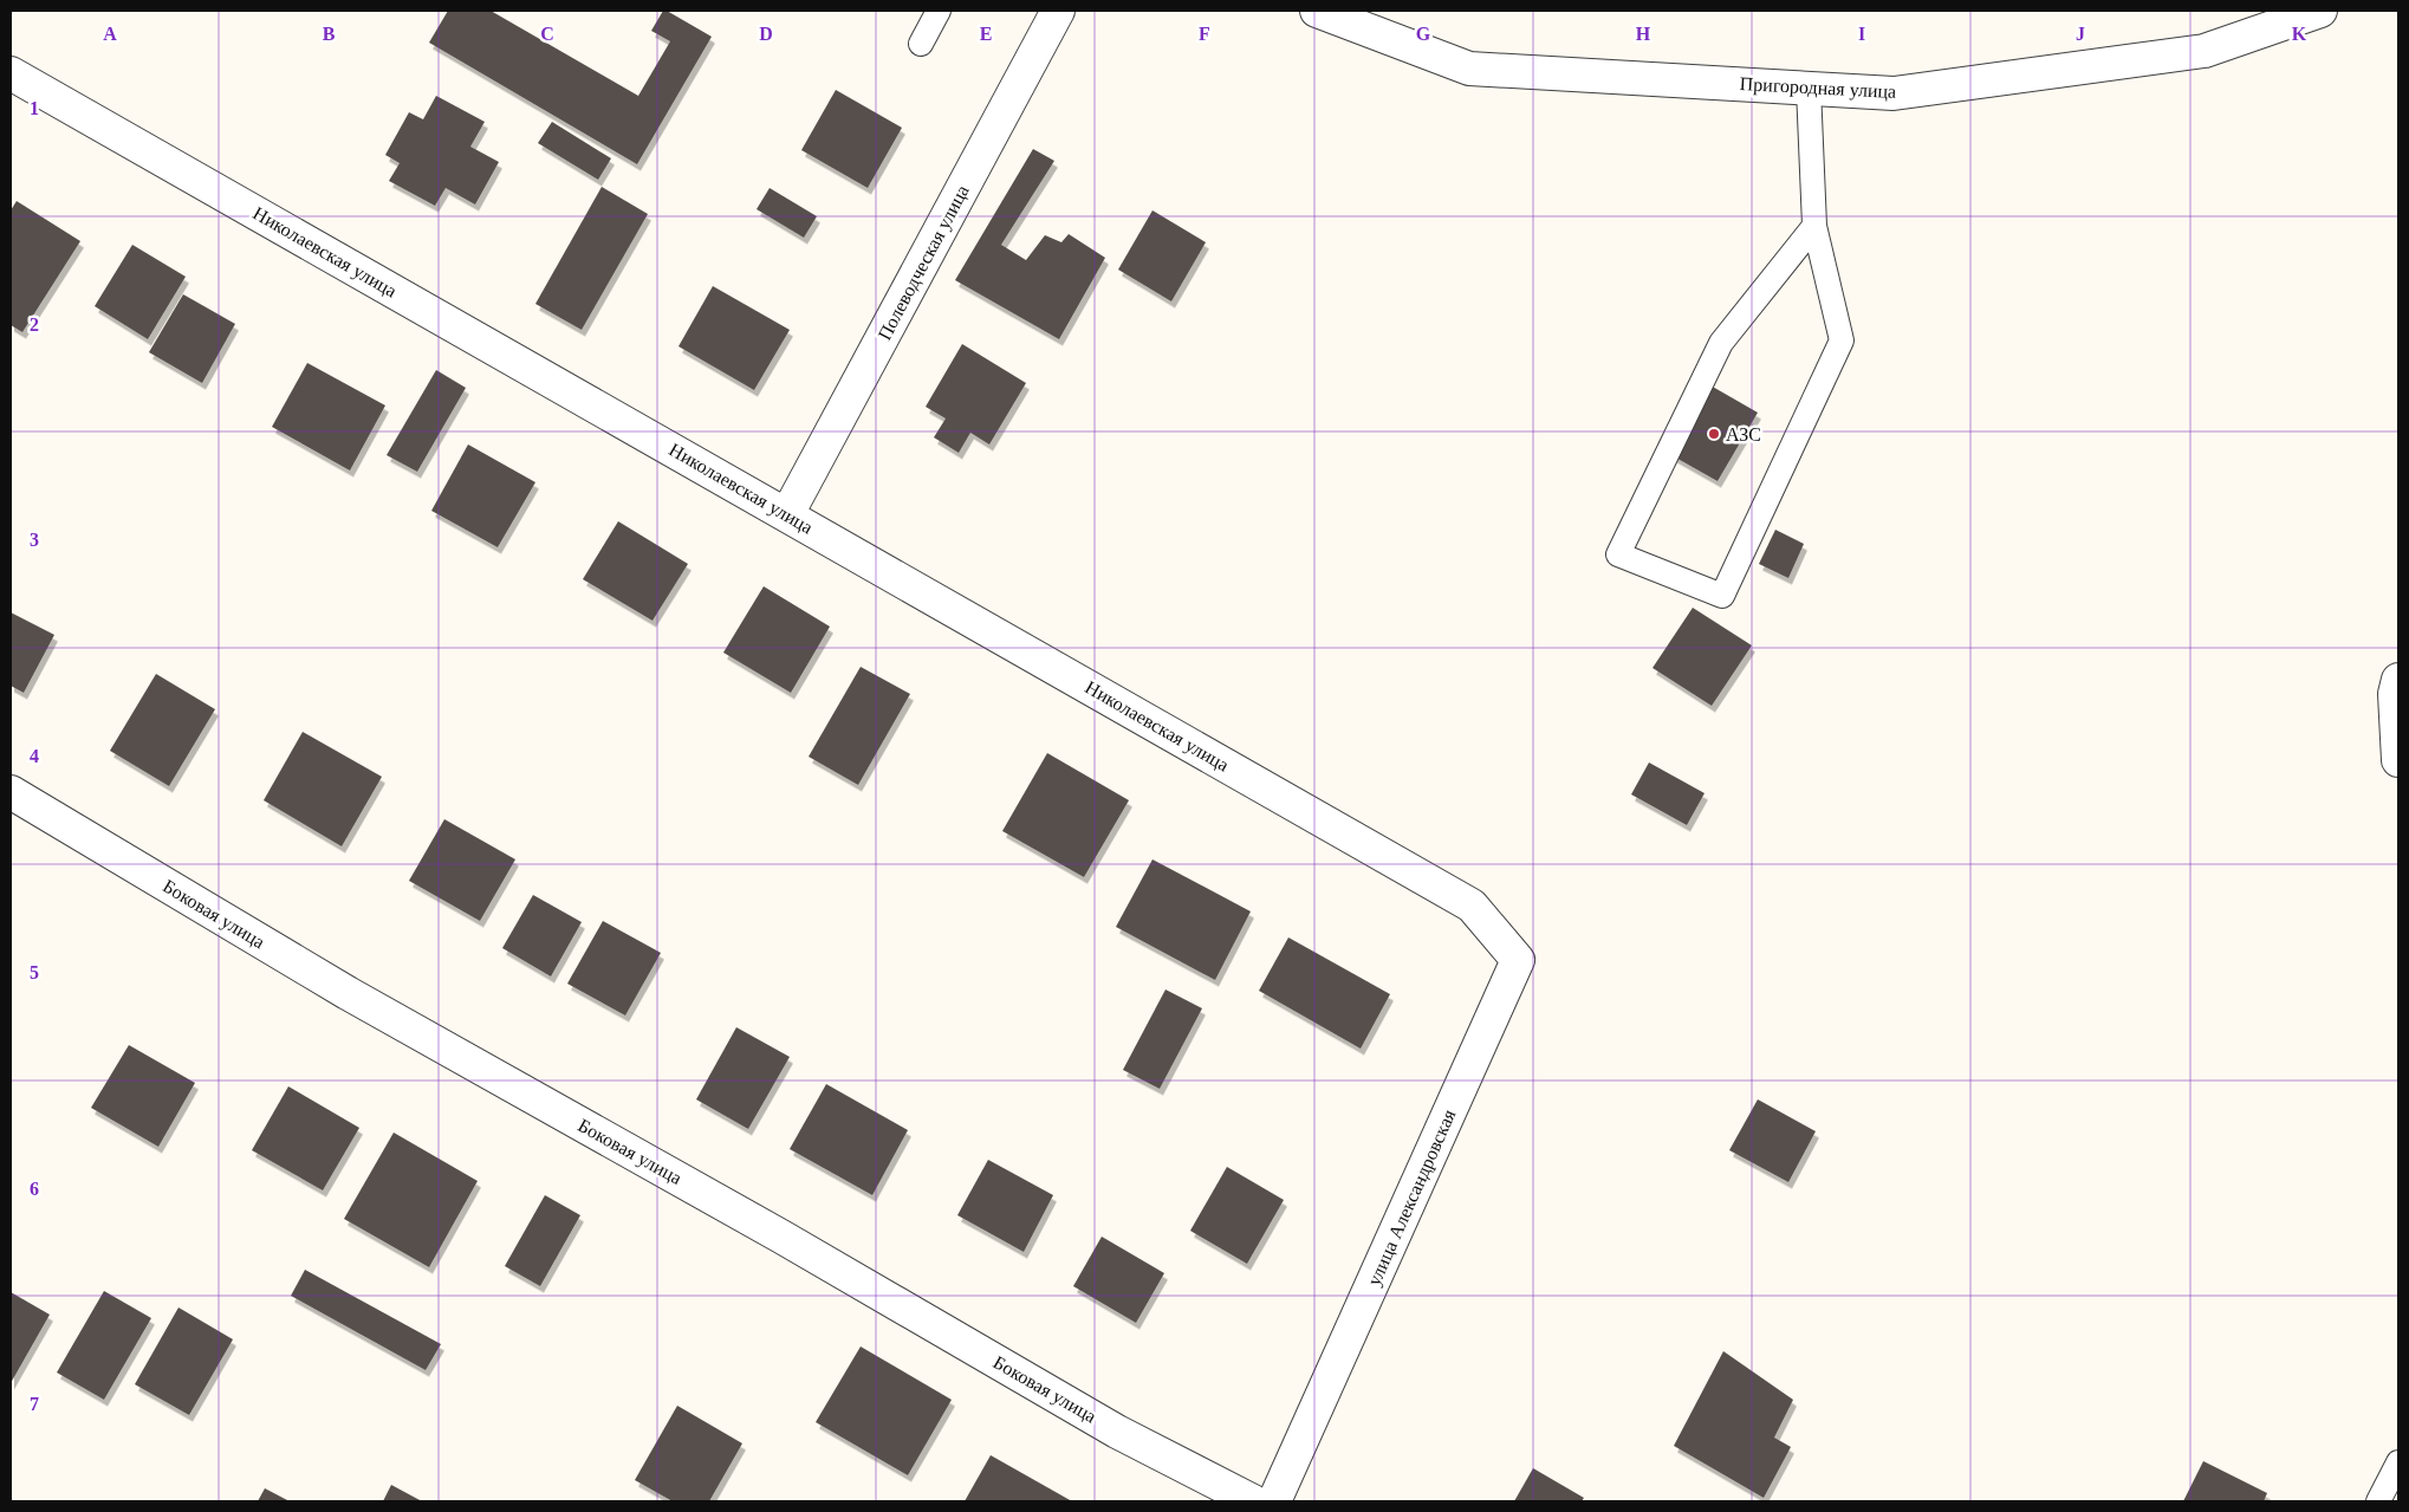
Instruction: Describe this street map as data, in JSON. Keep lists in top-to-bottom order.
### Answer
{
  "streets": {
    "street": [
      "Пригородная улица",
      "Николаевская улица",
      "Полеводческая улица",
      "Боковая улица",
      "улица Александровская"
    ]
  },
  "crossings": [
    ["Николаевская улица", "Полеводческая улица"],
    ["Николаевская улица", "улица Александровская"]
  ],
  "places": ["АЗС"],
  "grid": {
    "columns": [
      "A",
      "B",
      "C",
      "D",
      "E",
      "F",
      "G",
      "H",
      "I",
      "J",
      "K"
    ],
    "rows": [
      "1",
      "2",
      "3",
      "4",
      "5",
      "6",
      "7"
    ]
  }
}
